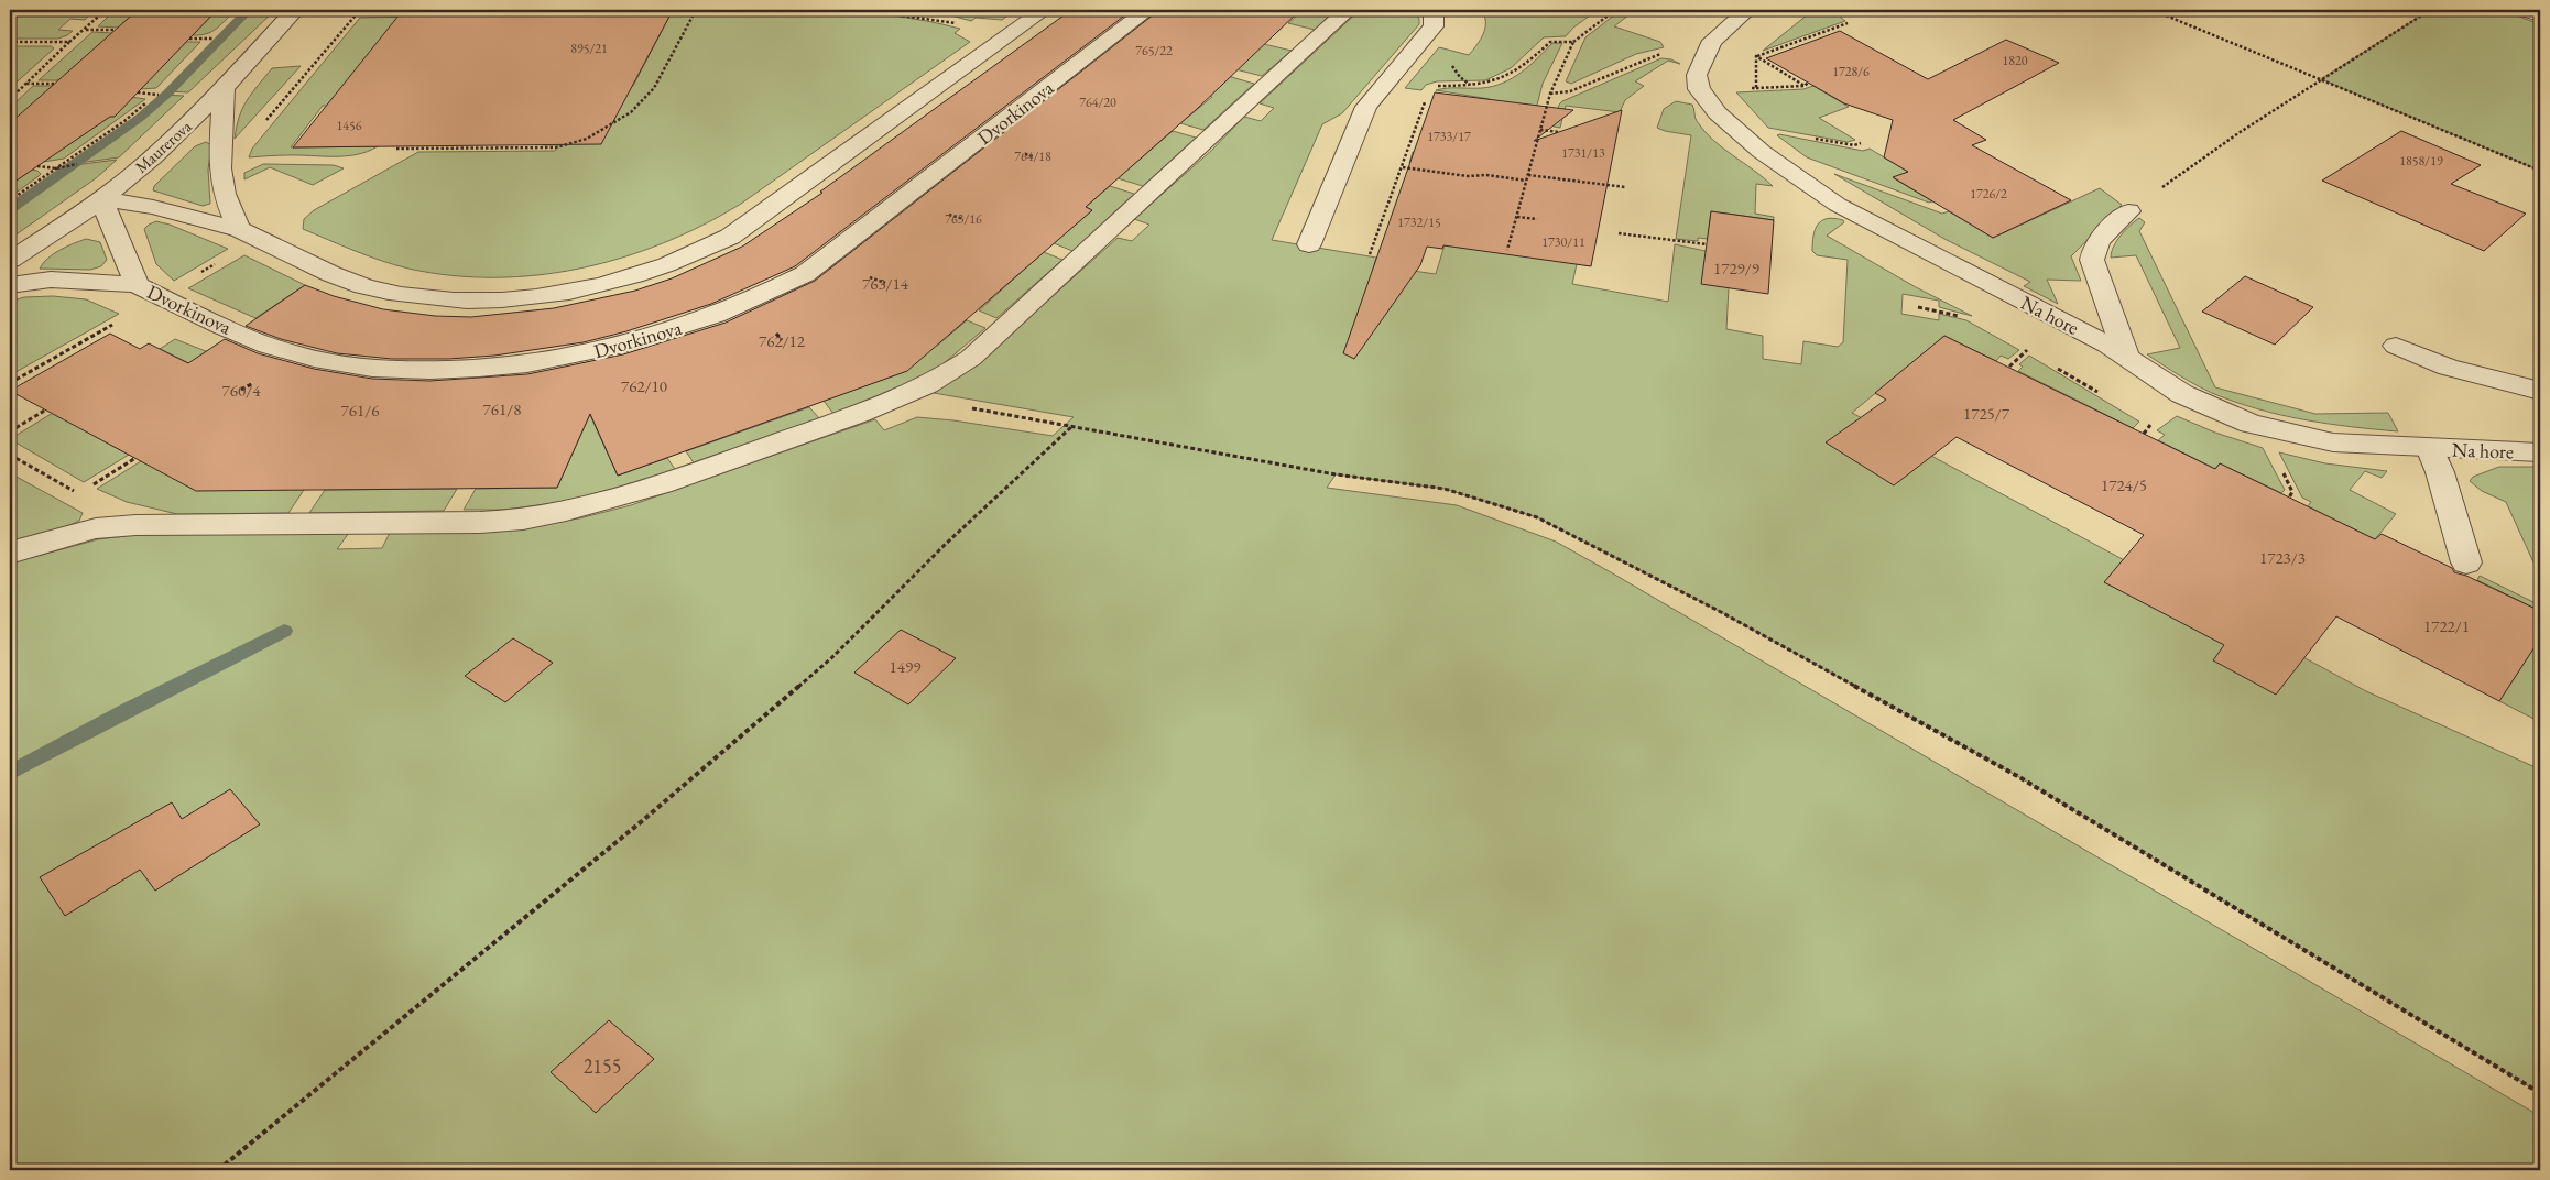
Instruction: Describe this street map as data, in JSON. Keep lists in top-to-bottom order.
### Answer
{
  "streets": {
    "street": ["Dvorkinova", "Maurerova", "Na hore"]
  },
  "crossings": [
    ["Dvorkinova", "Maurerova"]
  ],
  "house_numbers": [
    "895/21",
    "765/22",
    "1820",
    "1728/6",
    "764/20",
    "1456",
    "1733/17",
    "1731/13",
    "764/18",
    "1858/19",
    "1726/2",
    "763/16",
    "1732/15",
    "1730/11",
    "1729/9",
    "763/14",
    "762/12",
    "762/10",
    "760/4",
    "761/8",
    "761/6",
    "1725/7",
    "1724/5",
    "1723/3",
    "1722/1",
    "1499",
    "2155"
  ]
}
